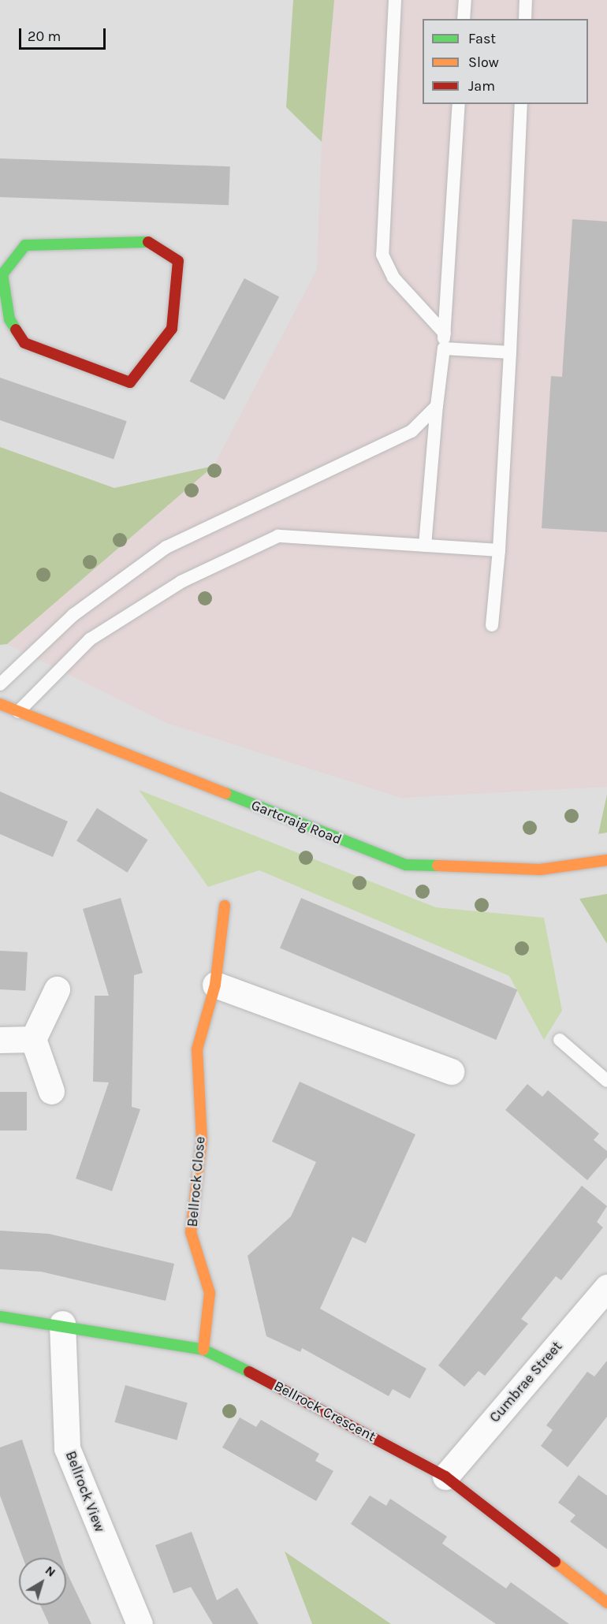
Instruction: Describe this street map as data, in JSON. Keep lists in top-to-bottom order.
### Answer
{
  "streets": {
    "street": [
      "Gartcraig Road",
      "Bellrock Close",
      "Cumbrae Street",
      "Bellrock Crescent",
      "Bellrock View"
    ]
  },
  "crossings": [
    ["Bellrock Close", "Bellrock Crescent"],
    ["Cumbrae Street", "Bellrock Crescent"],
    ["Bellrock Crescent", "Bellrock View"]
  ],
  "legend": ["Fast", "Slow", "Jam"],
  "scale_bar": "20 m",
  "north": "top right"
}
